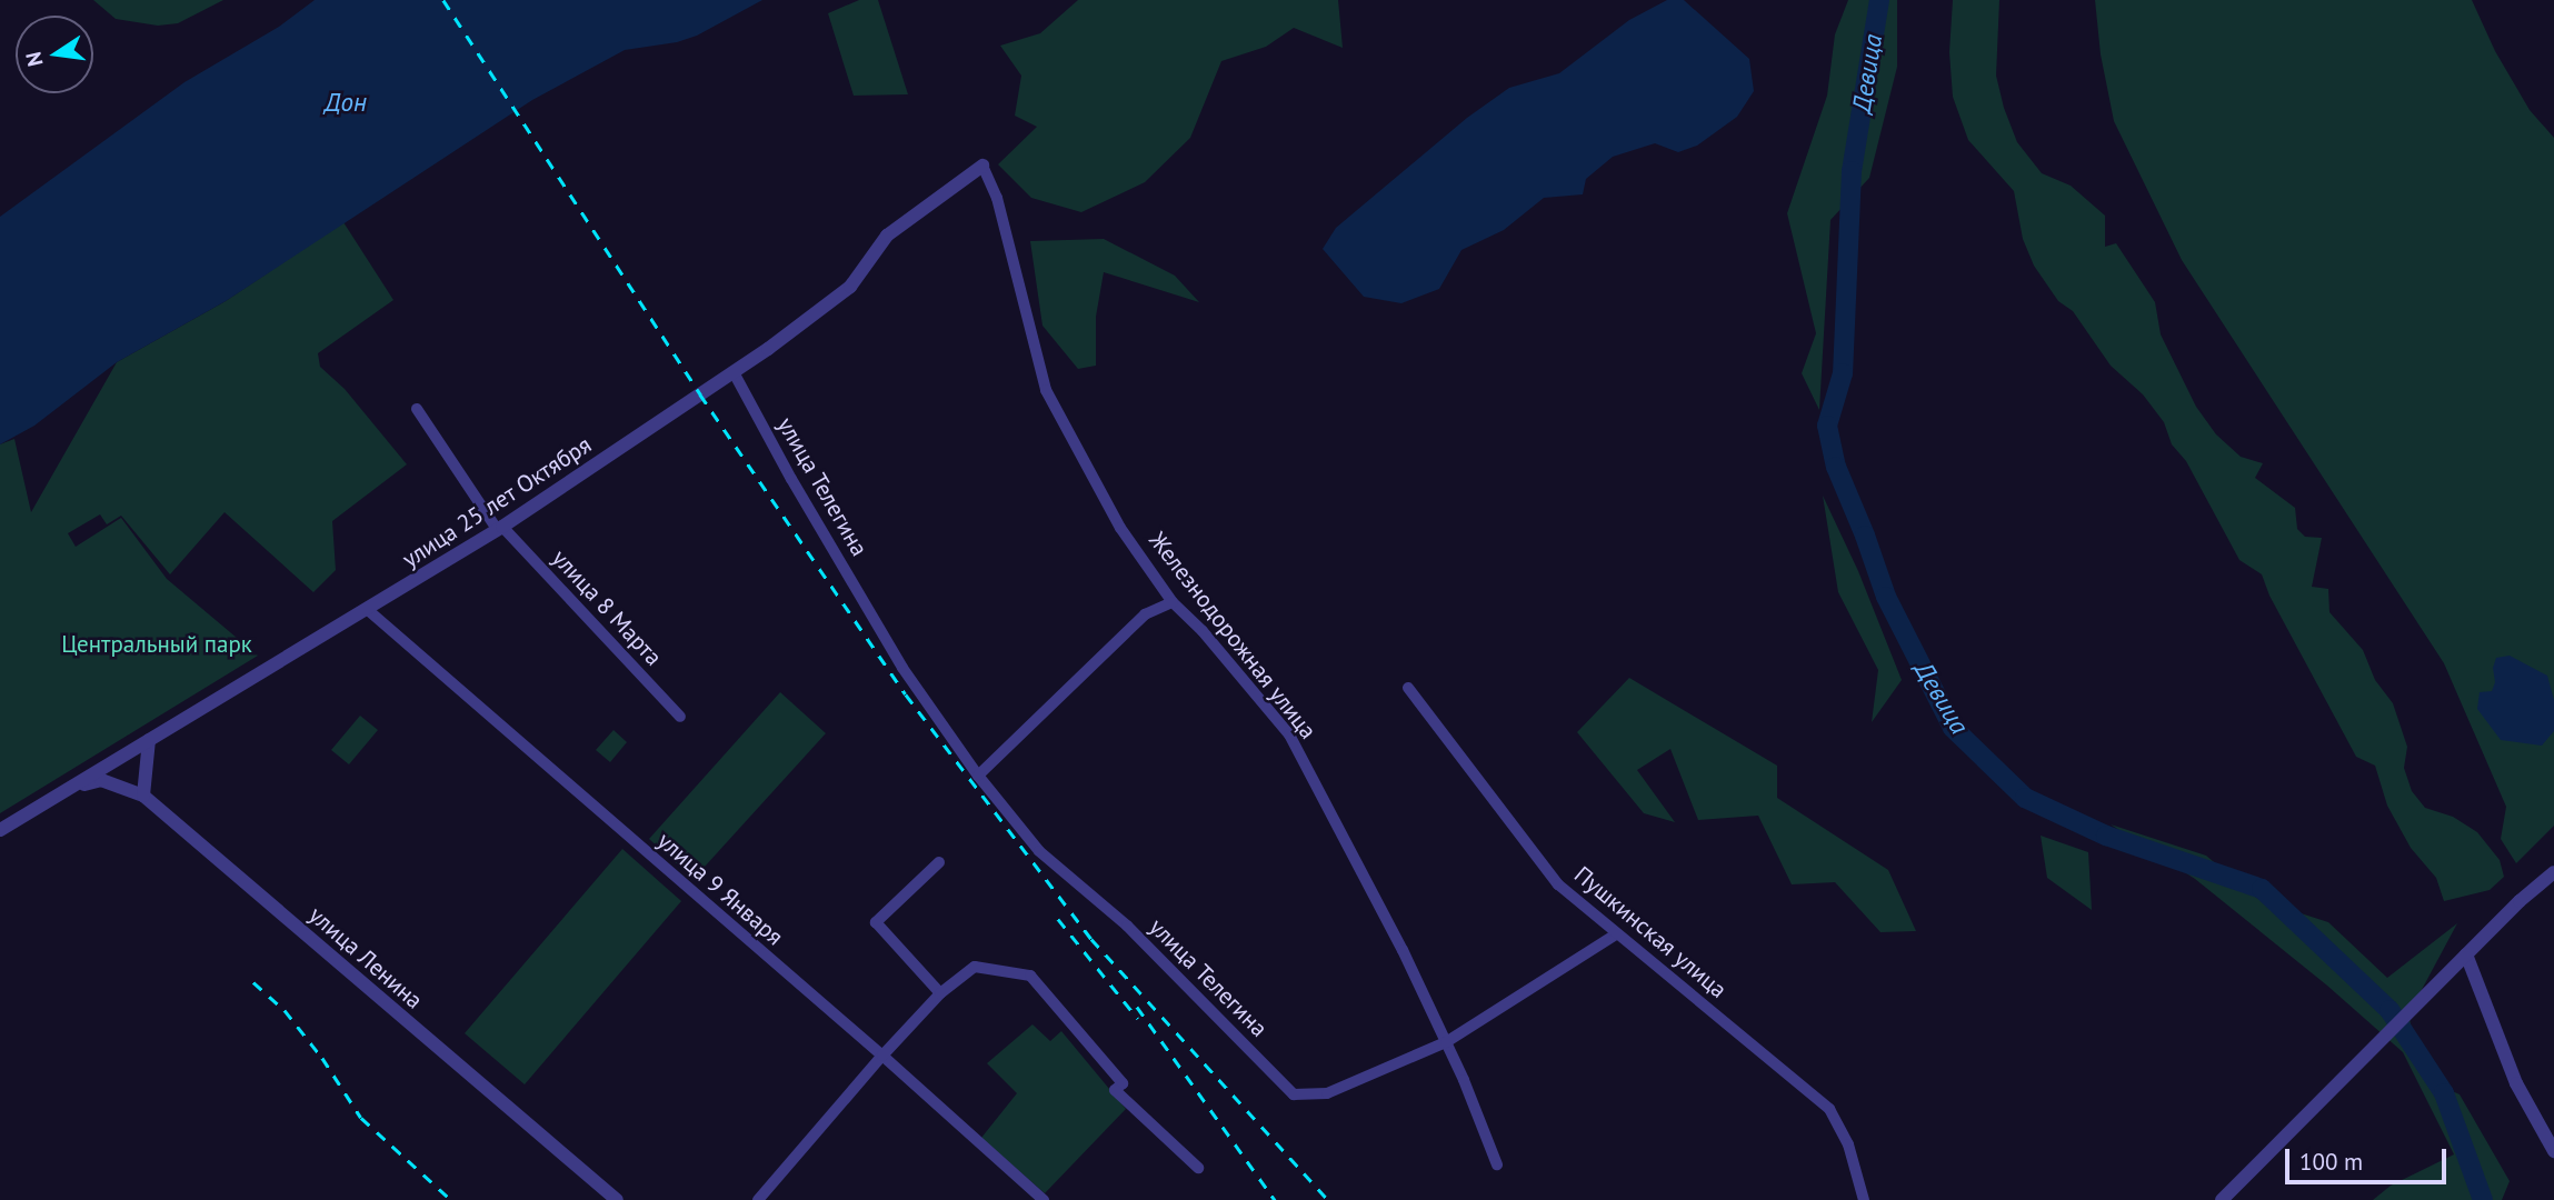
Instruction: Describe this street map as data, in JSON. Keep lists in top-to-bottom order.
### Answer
{
  "streets": {
    "street": [
      "улица Телегина",
      "улица 25 лет Октября",
      "улица 8 Марта",
      "Железнодорожная улица",
      "улица 9 Января",
      "Пушкинская улица",
      "улица Ленина"
    ]
  },
  "crossings": [
    ["улица Телегина", "улица 25 лет Октября"],
    ["улица Телегина", "Железнодорожная улица"],
    ["улица Телегина", "Пушкинская улица"],
    ["улица 25 лет Октября", "улица 8 Марта"],
    ["улица 25 лет Октября", "Железнодорожная улица"],
    ["улица 25 лет Октября", "улица 9 Января"],
    ["улица 25 лет Октября", "улица Ленина"]
  ],
  "water": ["Девица", "Дон"],
  "parks": ["Центральный парк"],
  "scale_bar": "100 m",
  "north": "left"
}
